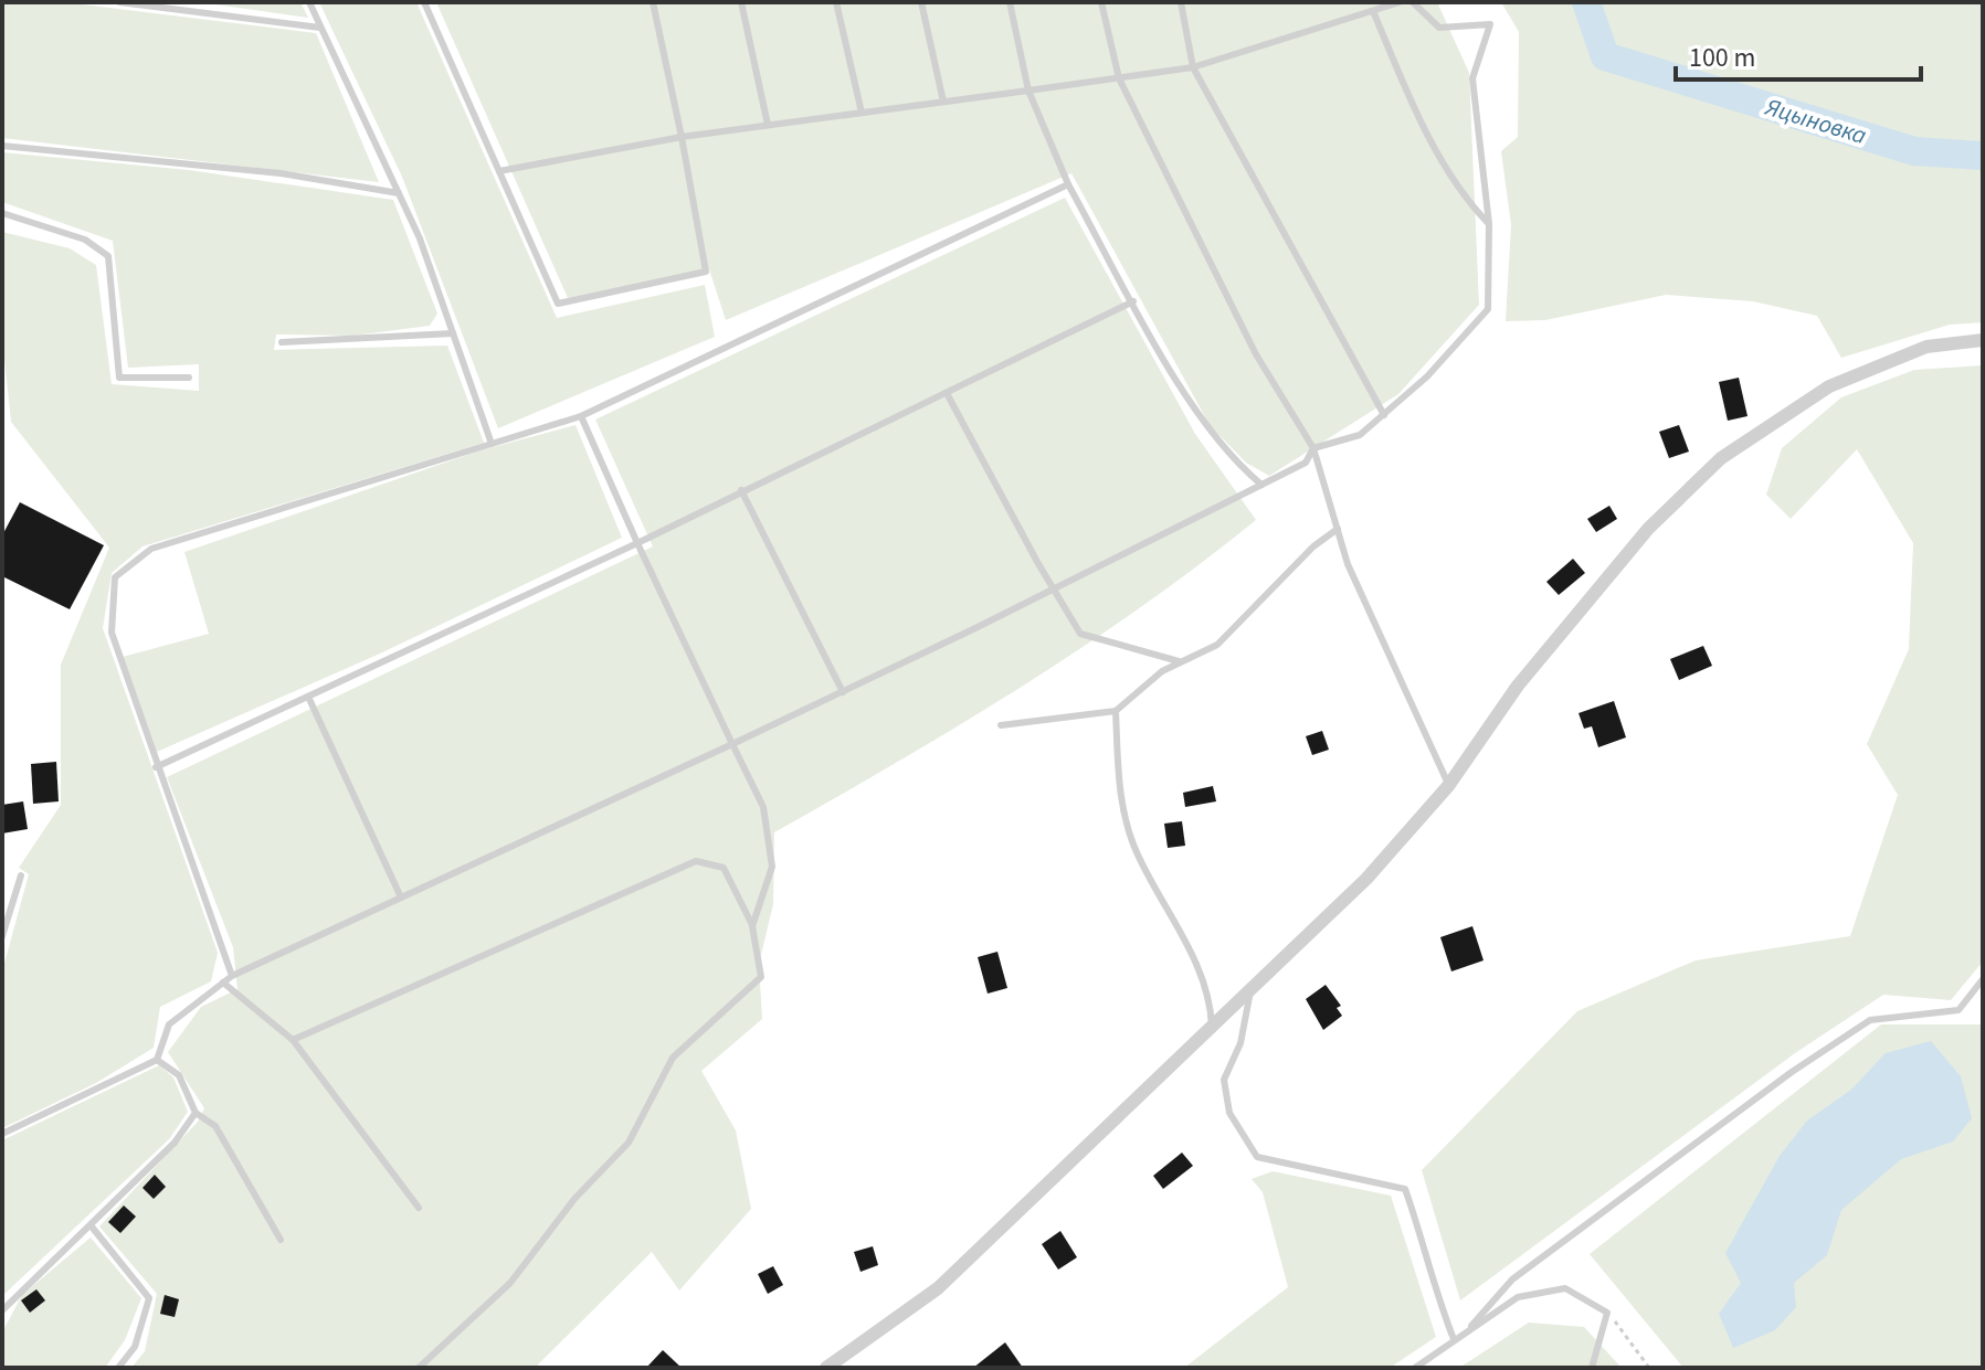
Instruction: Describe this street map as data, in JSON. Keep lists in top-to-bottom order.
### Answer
{
  "water": ["Яцыновка"],
  "scale_bar": "100 m"
}
